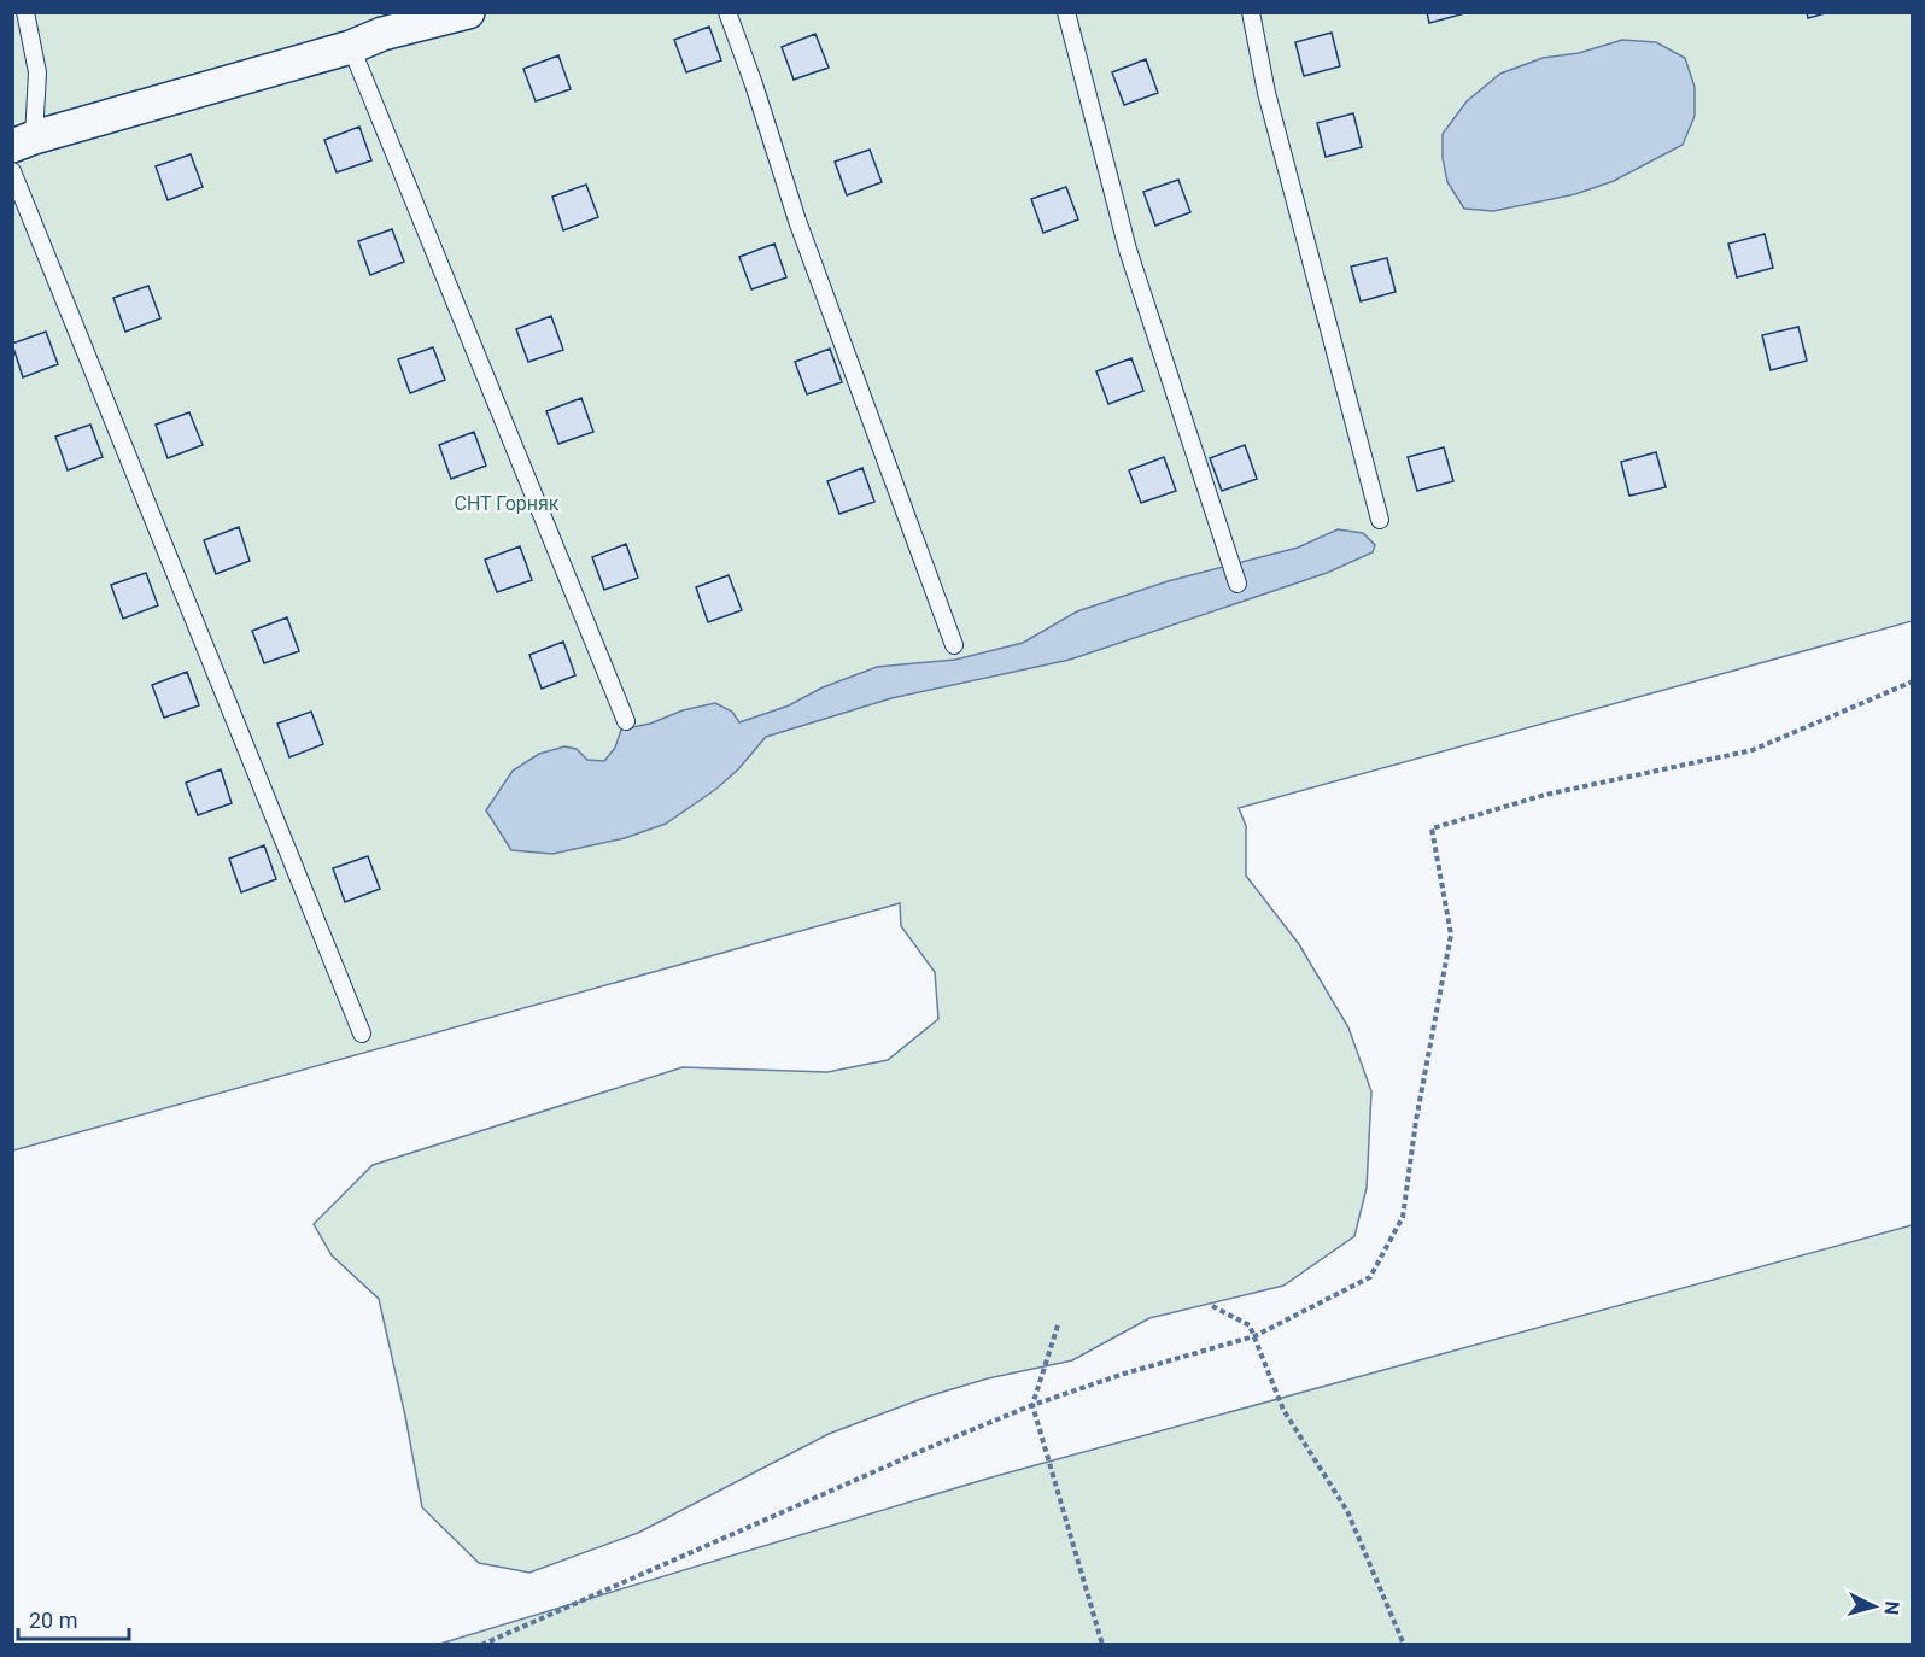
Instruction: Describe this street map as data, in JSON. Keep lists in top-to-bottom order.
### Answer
{
  "parks": ["СНТ Горняк"],
  "scale_bar": "20 m",
  "north": "right"
}
